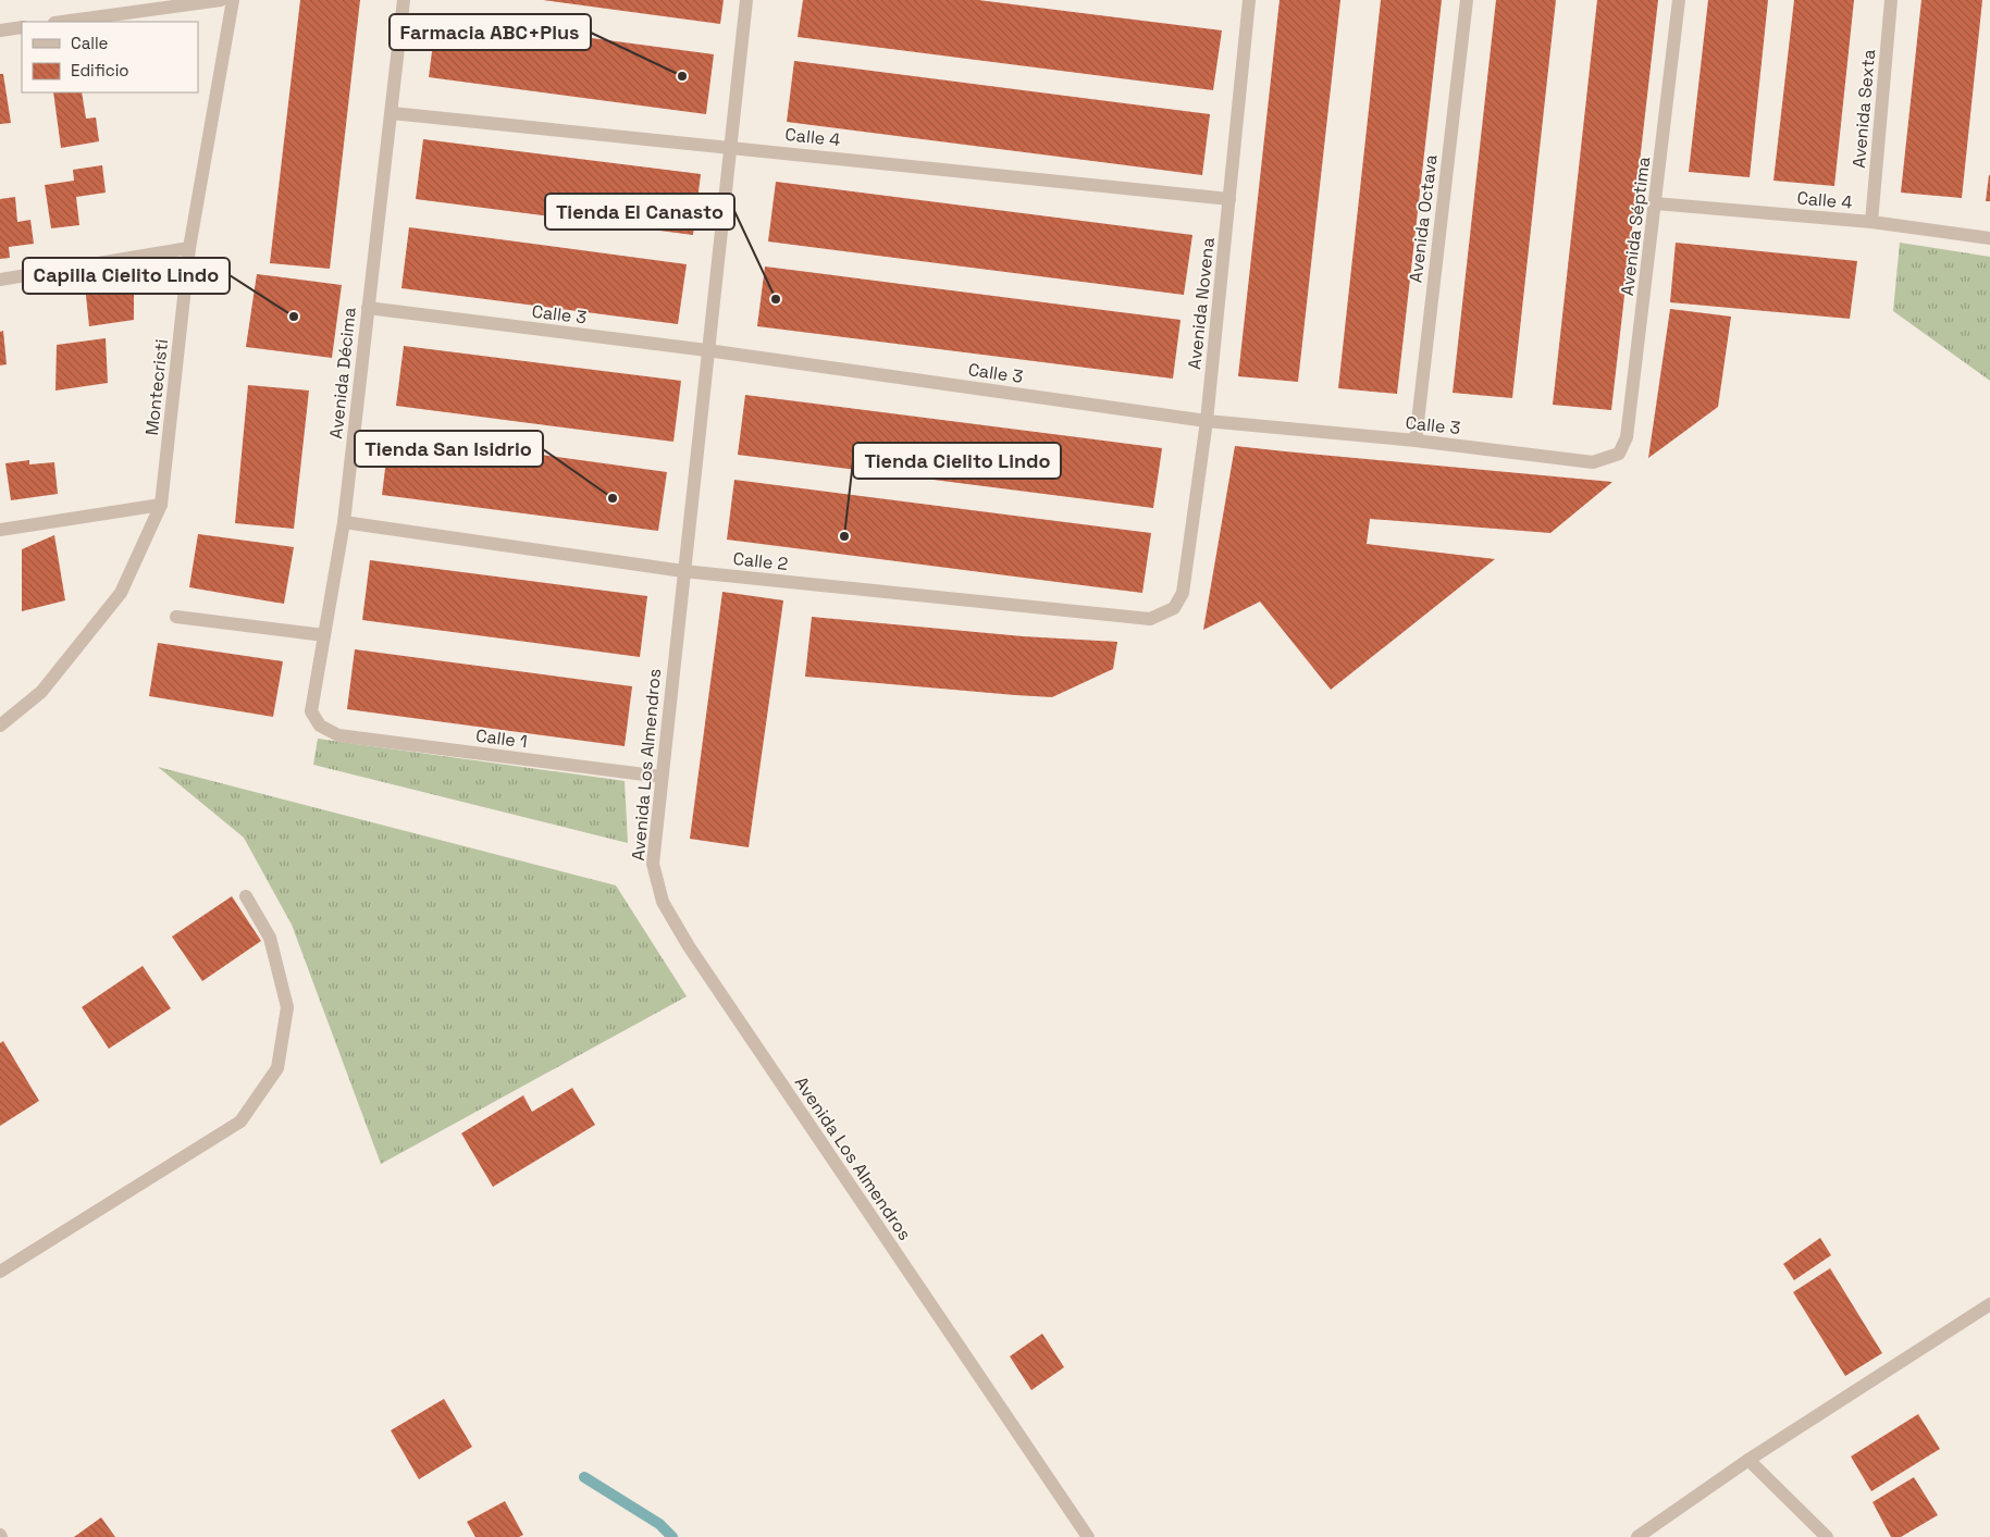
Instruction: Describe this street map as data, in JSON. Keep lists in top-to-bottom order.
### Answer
{
  "streets": {
    "street": [
      "Avenida Sexta",
      "Calle 4",
      "Avenida Octava",
      "Avenida Séptima",
      "Avenida Novena",
      "Calle 3",
      "Avenida Décima",
      "Montecristi",
      "Calle 2",
      "Calle 1",
      "Avenida Los Almendros"
    ]
  },
  "crossings": [
    ["Avenida Sexta", "Calle 4"],
    ["Calle 4", "Avenida Séptima"],
    ["Calle 4", "Avenida Novena"],
    ["Calle 4", "Avenida Décima"],
    ["Calle 4", "Avenida Los Almendros"],
    ["Avenida Octava", "Calle 3"],
    ["Avenida Séptima", "Calle 3"],
    ["Avenida Novena", "Calle 3"],
    ["Avenida Novena", "Calle 2"],
    ["Calle 3", "Avenida Décima"],
    ["Calle 3", "Avenida Los Almendros"],
    ["Avenida Décima", "Calle 2"],
    ["Avenida Décima", "Calle 1"],
    ["Calle 2", "Avenida Los Almendros"],
    ["Calle 1", "Avenida Los Almendros"]
  ],
  "places": [
    "Farmacia ABC+Plus",
    "Tienda El Canasto",
    "Capilla Cielito Lindo",
    "Tienda San Isidrio",
    "Tienda Cielito Lindo"
  ],
  "legend": ["Calle", "Edificio"]
}
